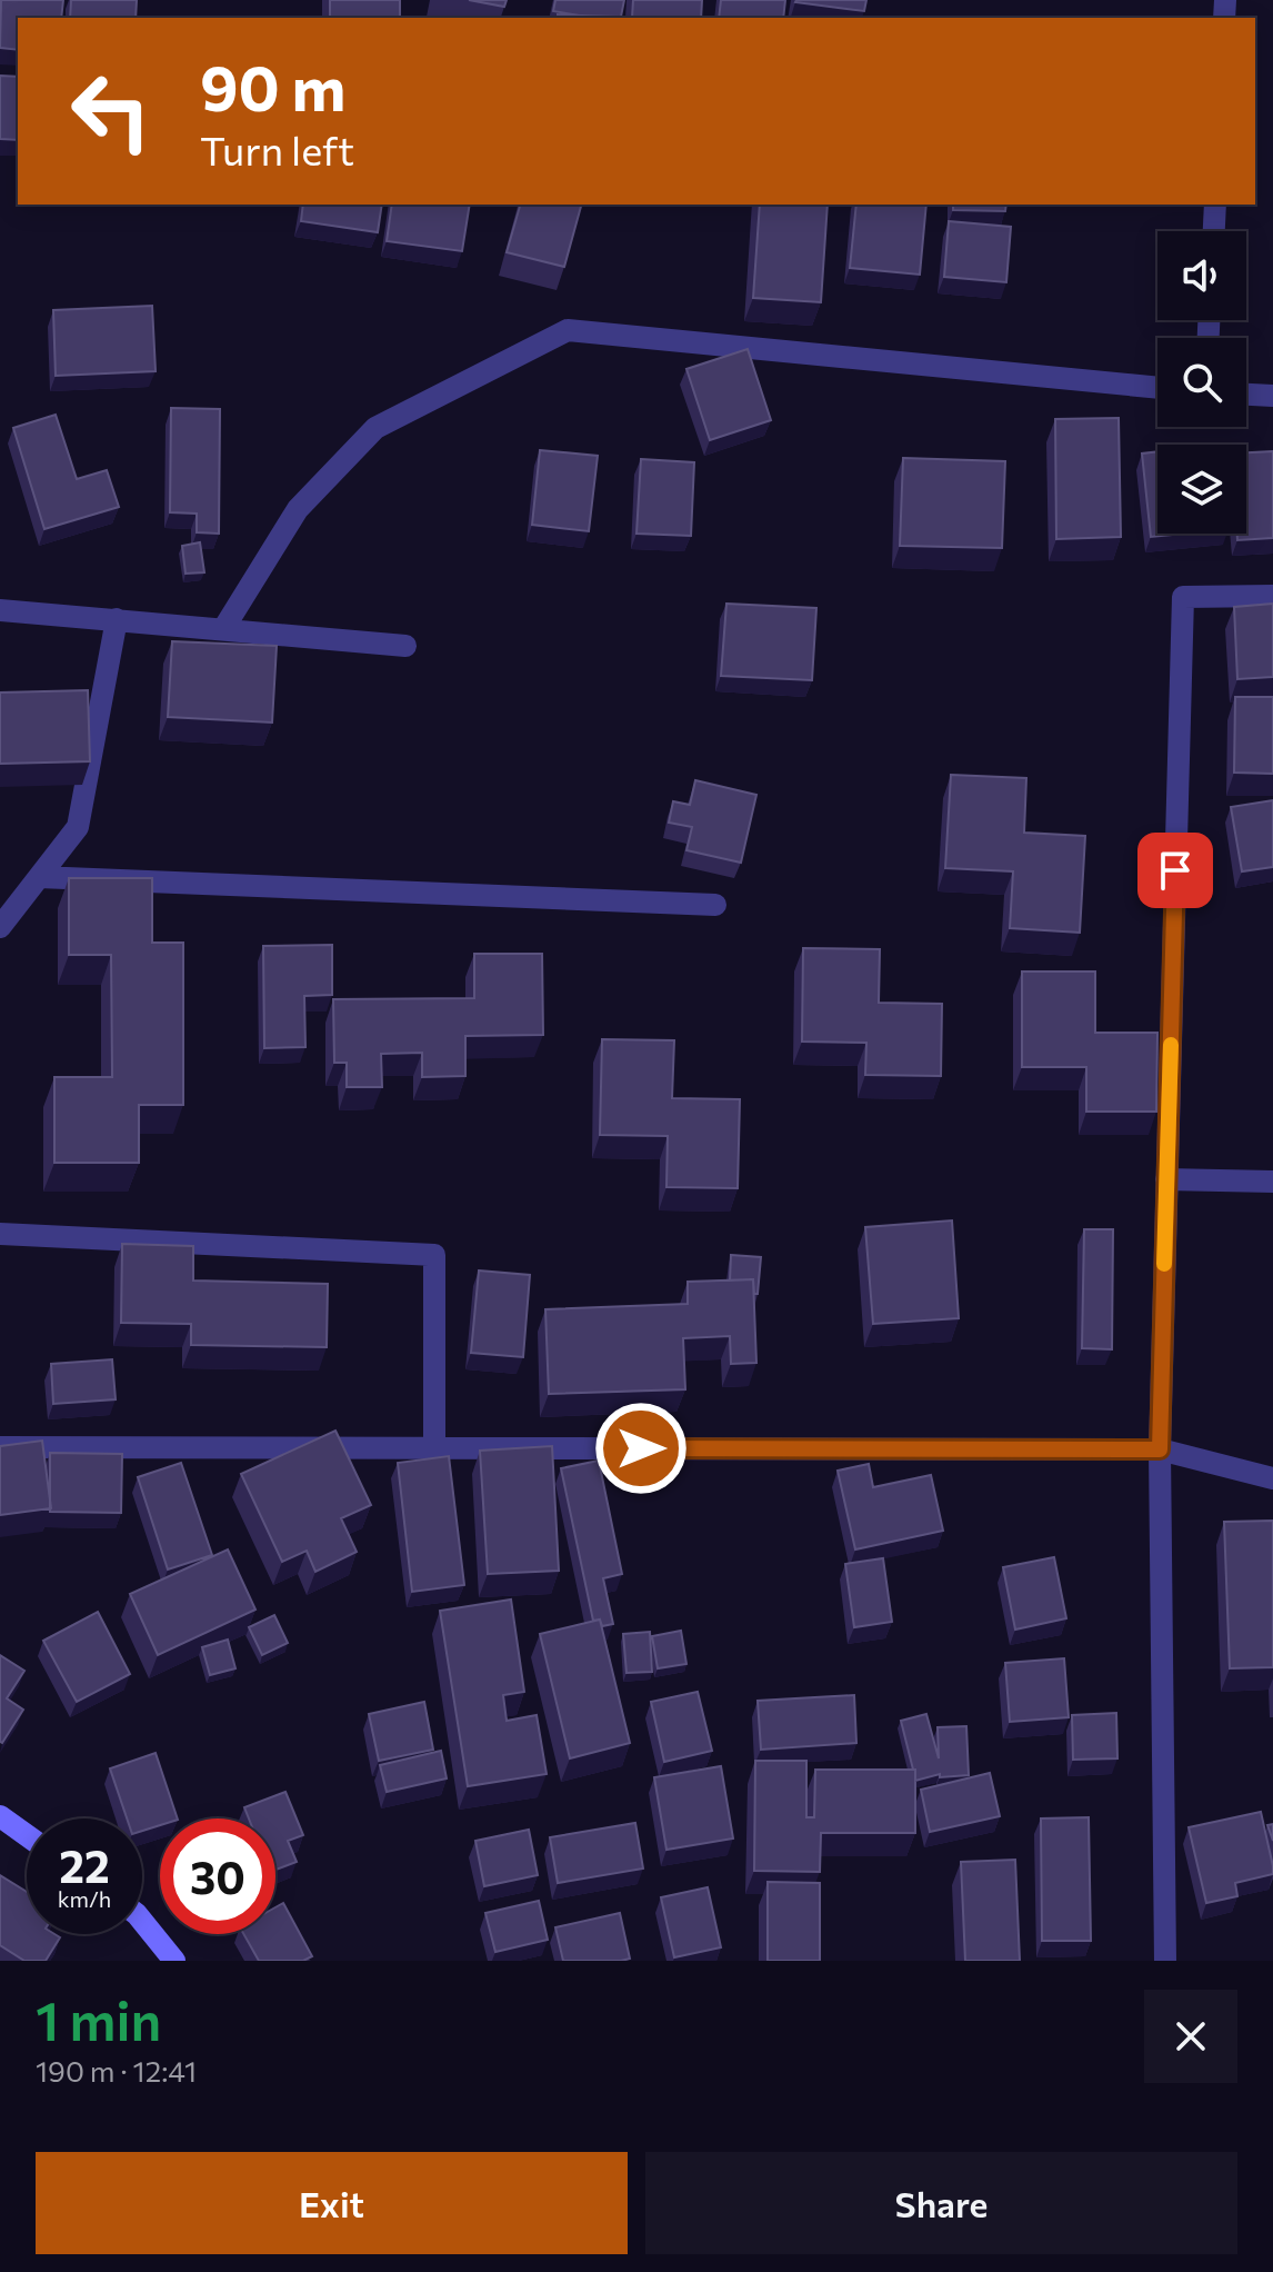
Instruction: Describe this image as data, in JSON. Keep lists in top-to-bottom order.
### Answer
{
  "page": {
    "turn": ["90 m", "Turn left"],
    "speed": "22 km/h",
    "limit": "30",
    "heading": ["1 min", "190 m · 12:41"],
    "buttons": ["Exit", "Share"]
  }
}
